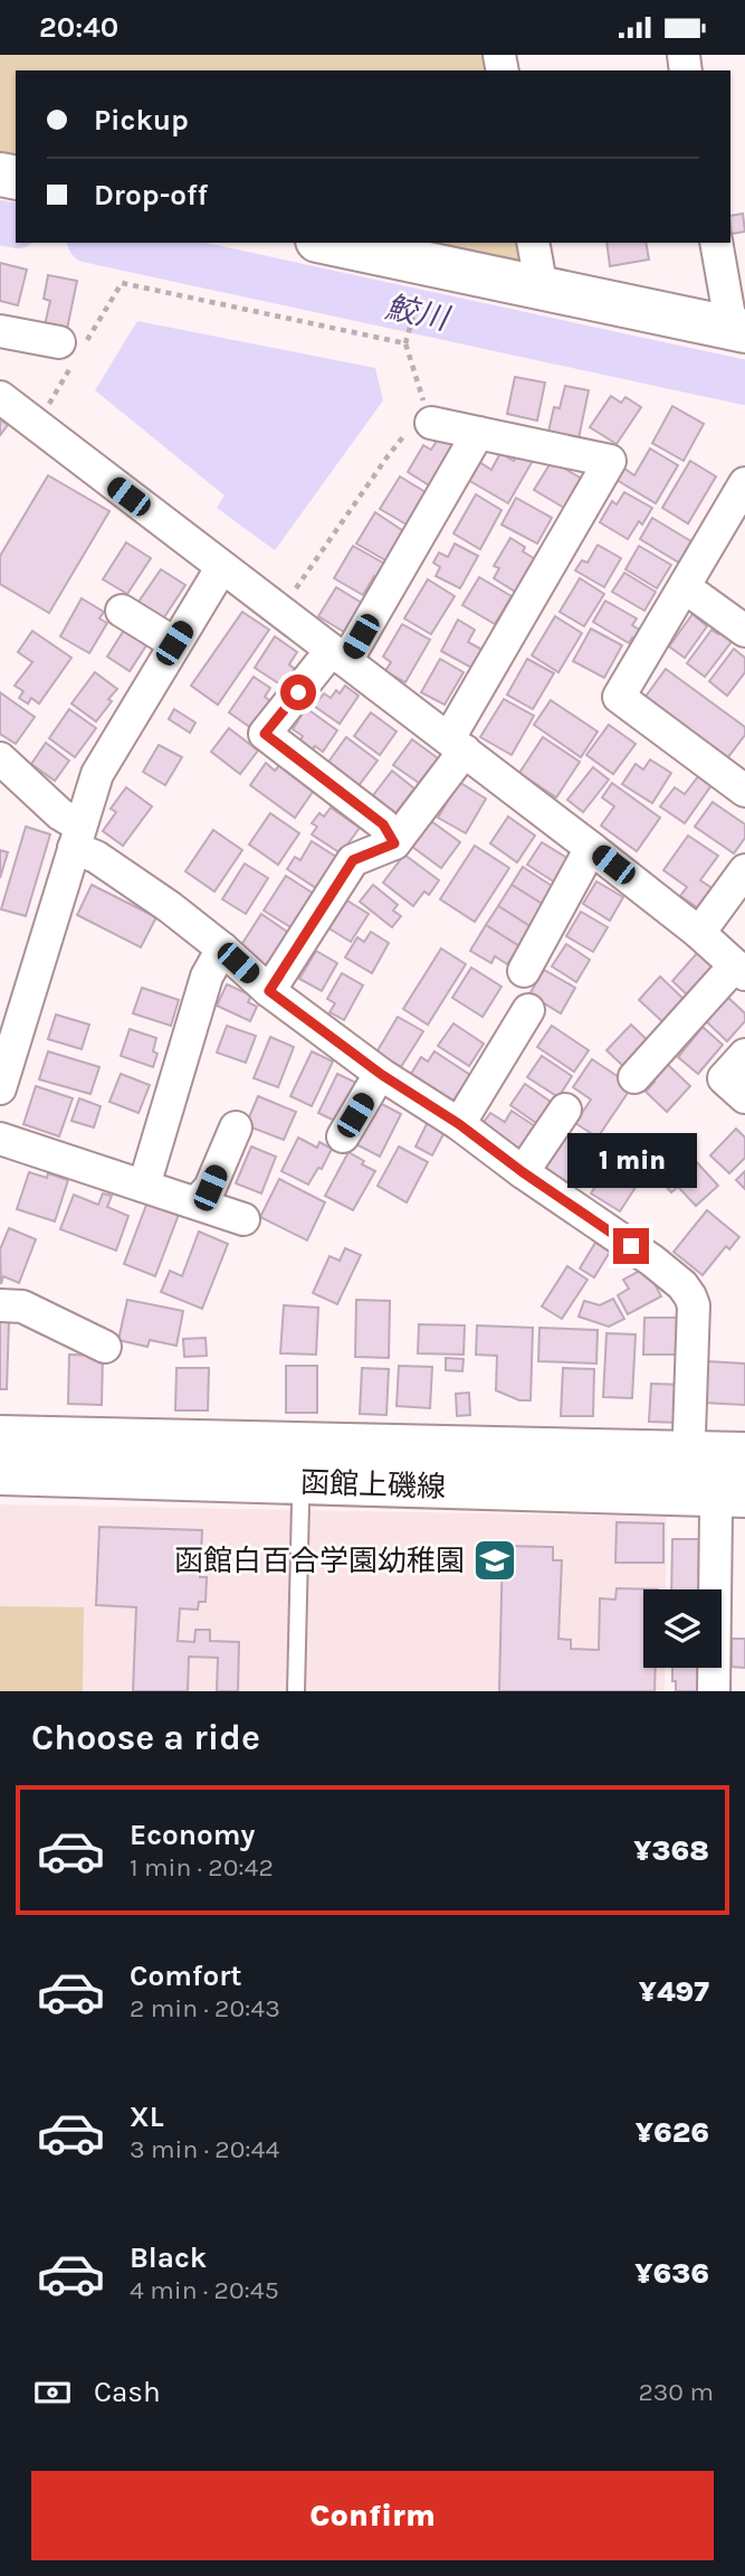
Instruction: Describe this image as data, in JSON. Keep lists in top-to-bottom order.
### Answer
{
  "streets": {
    "main road": ["函館上磯線"]
  },
  "water": ["鮫川"],
  "places": {
    "school or university": ["函館白百合学園幼稚園"]
  },
  "page": {
    "status": "20:40",
    "banner": ["Pickup", "Drop-off"],
    "bubble": "1 min",
    "heading": "Choose a ride",
    "list": [
      {
        "name": "Economy",
        "note": "1 min · 20:42",
        "value": "¥368"
      },
      {
        "name": "Comfort",
        "note": "2 min · 20:43",
        "value": "¥497"
      },
      {
        "name": "XL",
        "note": "3 min · 20:44",
        "value": "¥626"
      },
      {
        "name": "Black",
        "note": "4 min · 20:45",
        "value": "¥636"
      }
    ],
    "pay": ["Cash", "230 m"],
    "buttons": "Confirm"
  }
}
